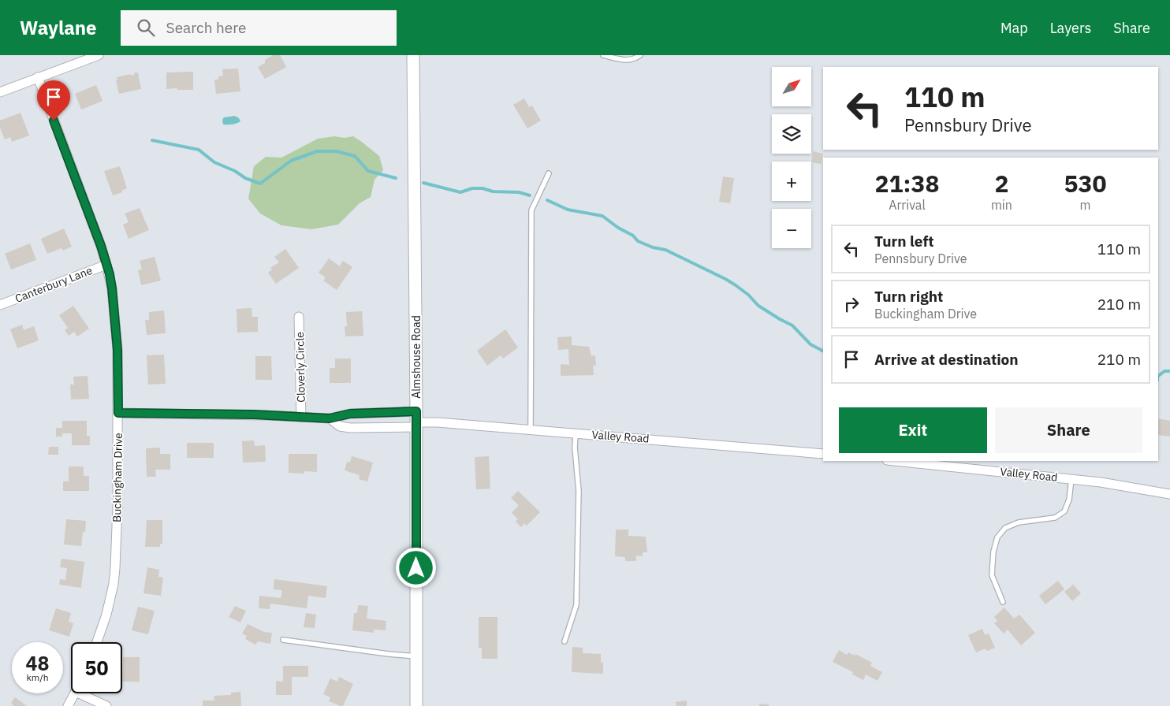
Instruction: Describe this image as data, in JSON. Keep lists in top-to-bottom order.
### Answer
{
  "streets": {
    "main road": ["Almshouse Road"],
    "street": [
      "Canterbury Lane",
      "Cloverly Circle",
      "Valley Road",
      "Buckingham Drive"
    ]
  },
  "crossings": [
    ["Canterbury Lane", "Buckingham Drive"],
    ["Almshouse Road", "Valley Road"]
  ],
  "north": "top right",
  "page": {
    "header": "Waylane",
    "search": "Search here",
    "nav": ["Map", "Layers", "Share"],
    "map_buttons": ["+", "−"],
    "turn": ["110 m", "Pennsbury Drive"],
    "eta": [
      "21:38",
      "Arrival",
      "2",
      "min",
      "530",
      "m"
    ],
    "list": [
      {
        "name": "Turn left",
        "note": "Pennsbury Drive",
        "value": "110 m"
      },
      {
        "name": "Turn right",
        "note": "Buckingham Drive",
        "value": "210 m"
      },
      {
        "name": "Arrive at destination",
        "value": "210 m"
      }
    ],
    "buttons": ["Exit", "Share"],
    "speed": "48 km/h",
    "limit": "50"
  }
}
